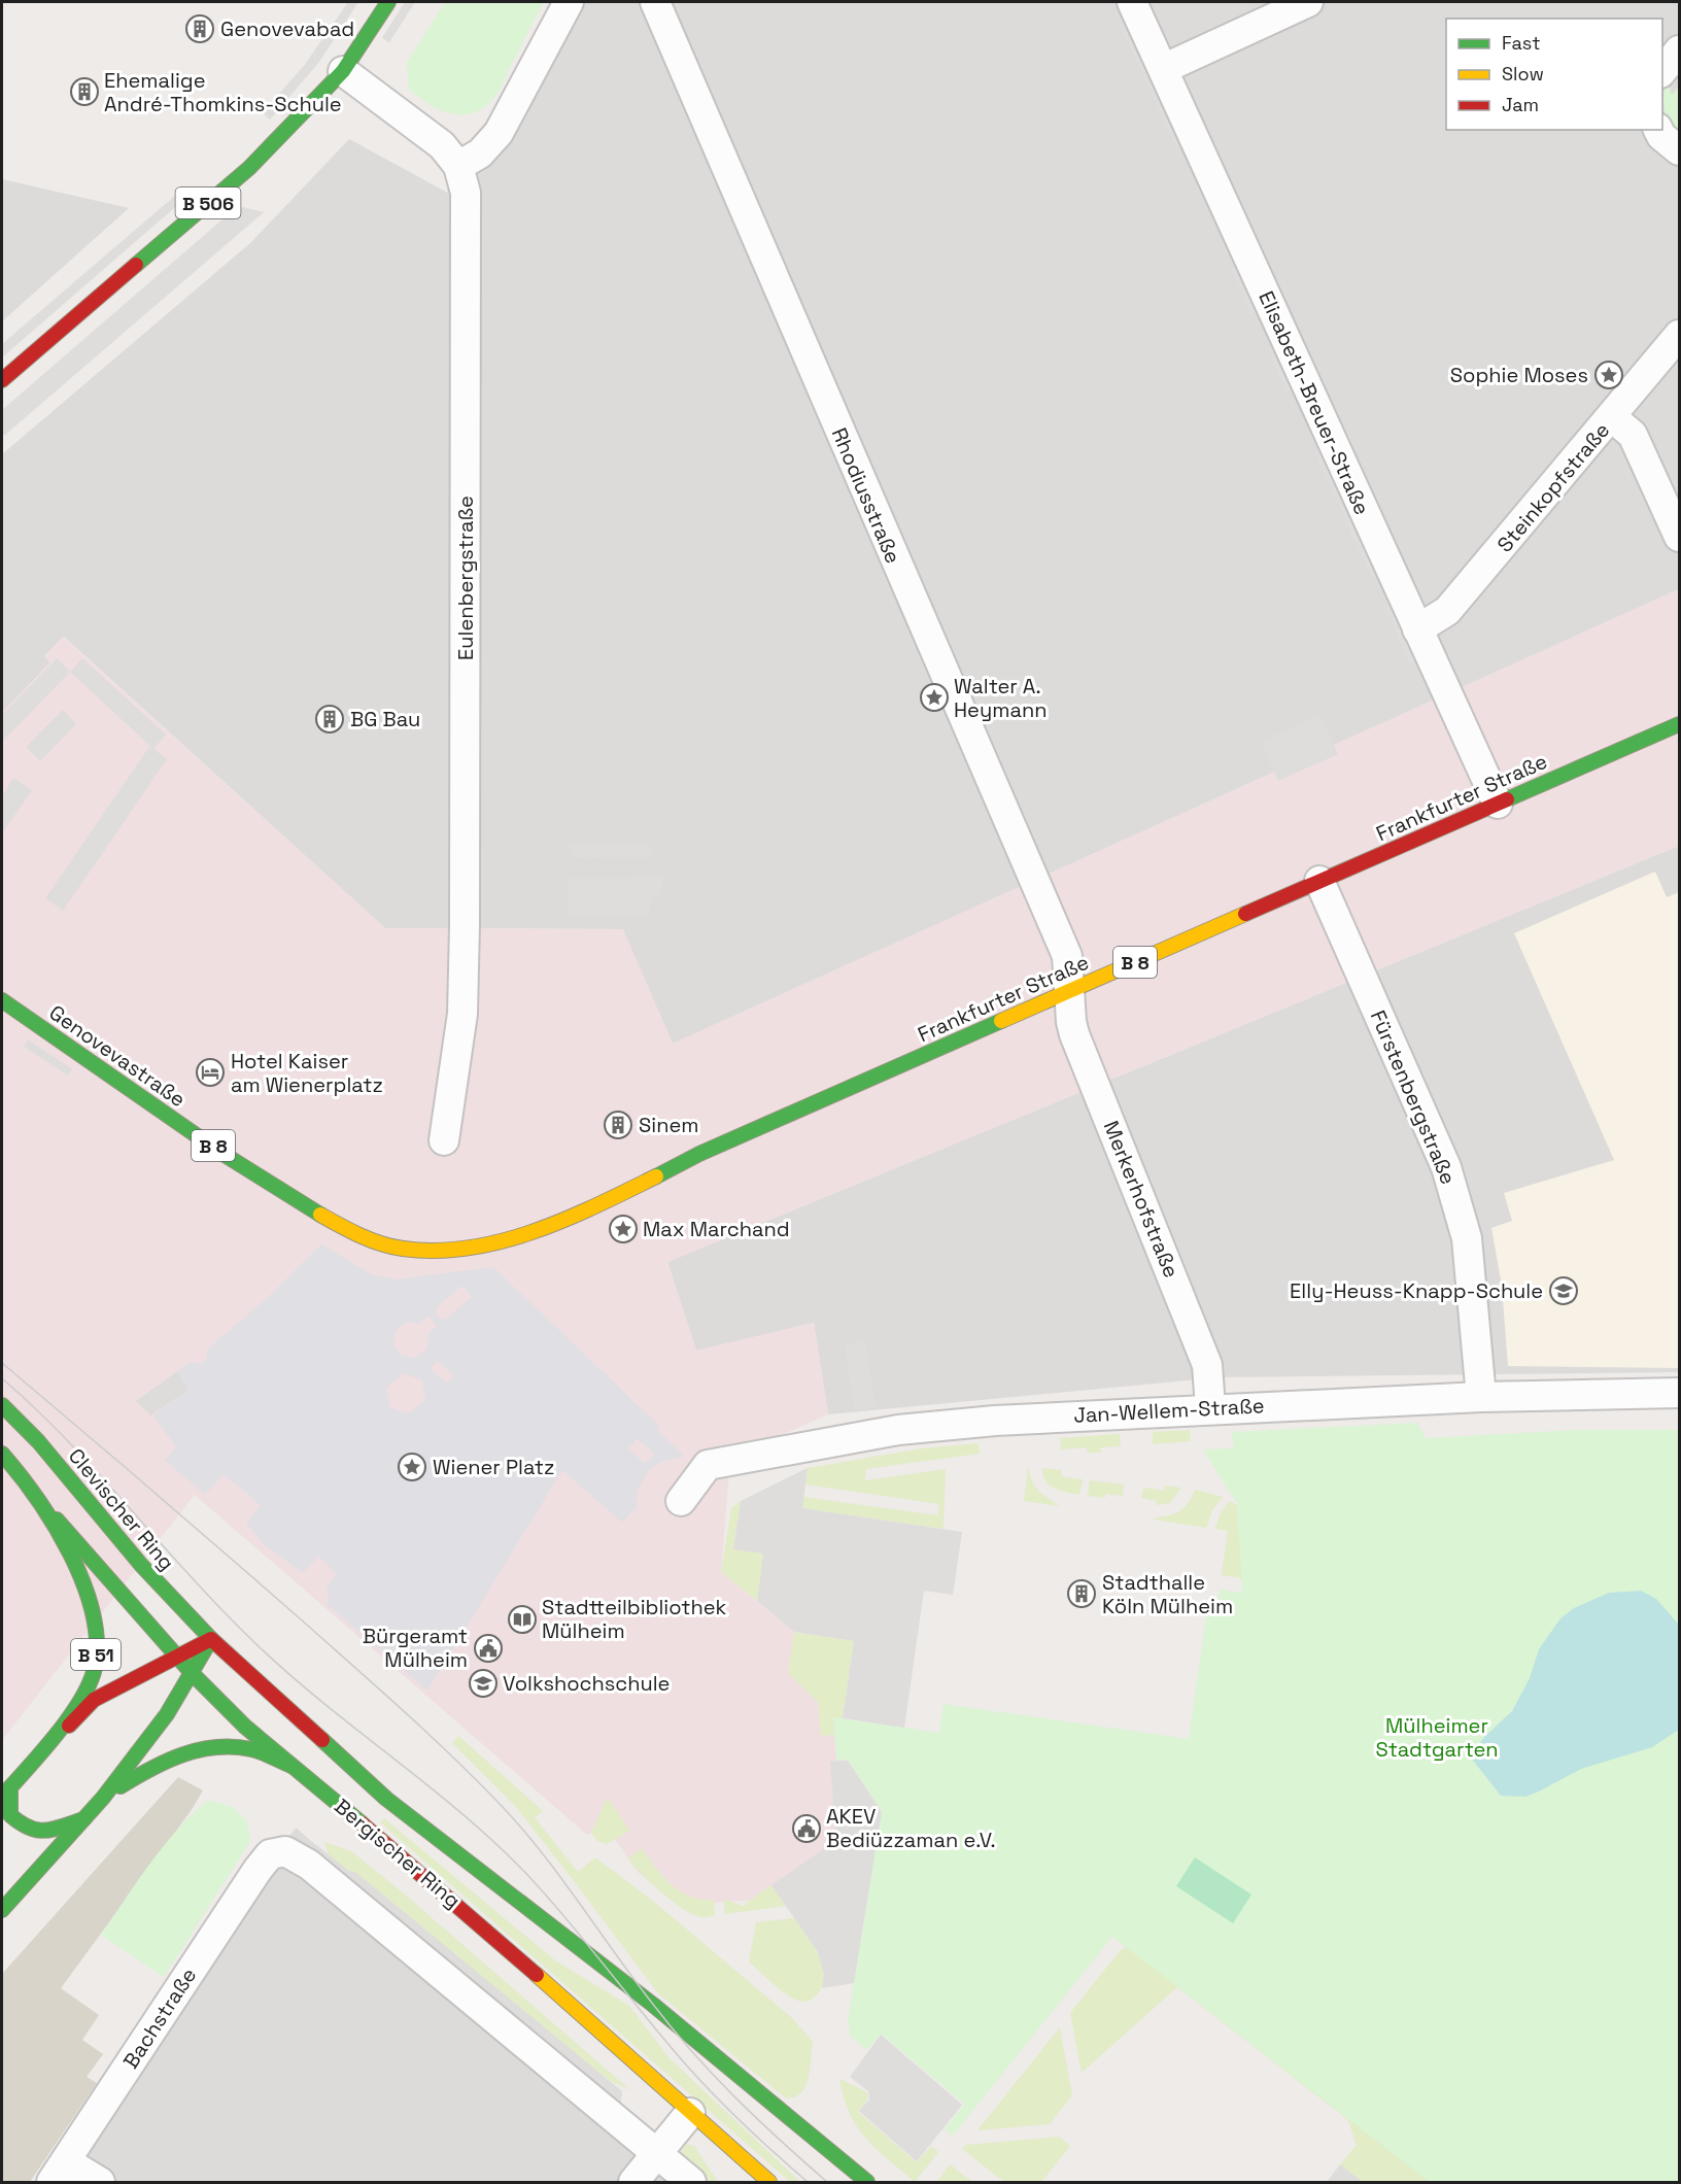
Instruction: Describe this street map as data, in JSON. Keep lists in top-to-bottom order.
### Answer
{
  "streets": {
    "main road": [
      "B 506",
      "Frankfurter Straße",
      "B 8",
      "Genovevastraße",
      "Clevischer Ring",
      "B 51",
      "Bergischer Ring"
    ],
    "street": [
      "Elisabeth-Breuer-Straße",
      "Steinkopfstraße",
      "Rhodiusstraße",
      "Eulenbergstraße",
      "Fürstenbergstraße",
      "Merkerhofstraße",
      "Jan-Wellem-Straße",
      "Bachstraße"
    ]
  },
  "crossings": [
    ["B 506", "Eulenbergstraße"],
    ["Elisabeth-Breuer-Straße", "Steinkopfstraße"],
    ["Elisabeth-Breuer-Straße", "Frankfurter Straße"],
    ["Rhodiusstraße", "Frankfurter Straße"],
    ["Rhodiusstraße", "Merkerhofstraße"],
    ["Frankfurter Straße", "Genovevastraße"],
    ["Frankfurter Straße", "Fürstenbergstraße"],
    ["Frankfurter Straße", "Merkerhofstraße"],
    ["Fürstenbergstraße", "Jan-Wellem-Straße"],
    ["Merkerhofstraße", "Jan-Wellem-Straße"],
    ["Clevischer Ring", "B 51"],
    ["Clevischer Ring", "Bergischer Ring"],
    ["B 51", "Bergischer Ring"]
  ],
  "parks": ["Mülheimer Stadtgarten"],
  "places": {
    "building": [
      "Genovevabad",
      "Ehemalige André-Thomkins-Schule",
      "BG Bau",
      "Sinem",
      "Stadthalle Köln Mülheim"
    ],
    "place": [
      "Sophie Moses",
      "Walter A. Heymann",
      "Max Marchand",
      "Wiener Platz"
    ],
    "hotel": ["Hotel Kaiser am Wienerplatz"],
    "school or university": ["Elly-Heuss-Knapp-Schule", "Volkshochschule"],
    "library": ["Stadtteilbibliothek Mülheim"],
    "public building": ["Bürgeramt Mülheim", "AKEV Bediüzzaman e.V."]
  },
  "legend": ["Fast", "Slow", "Jam"]
}
